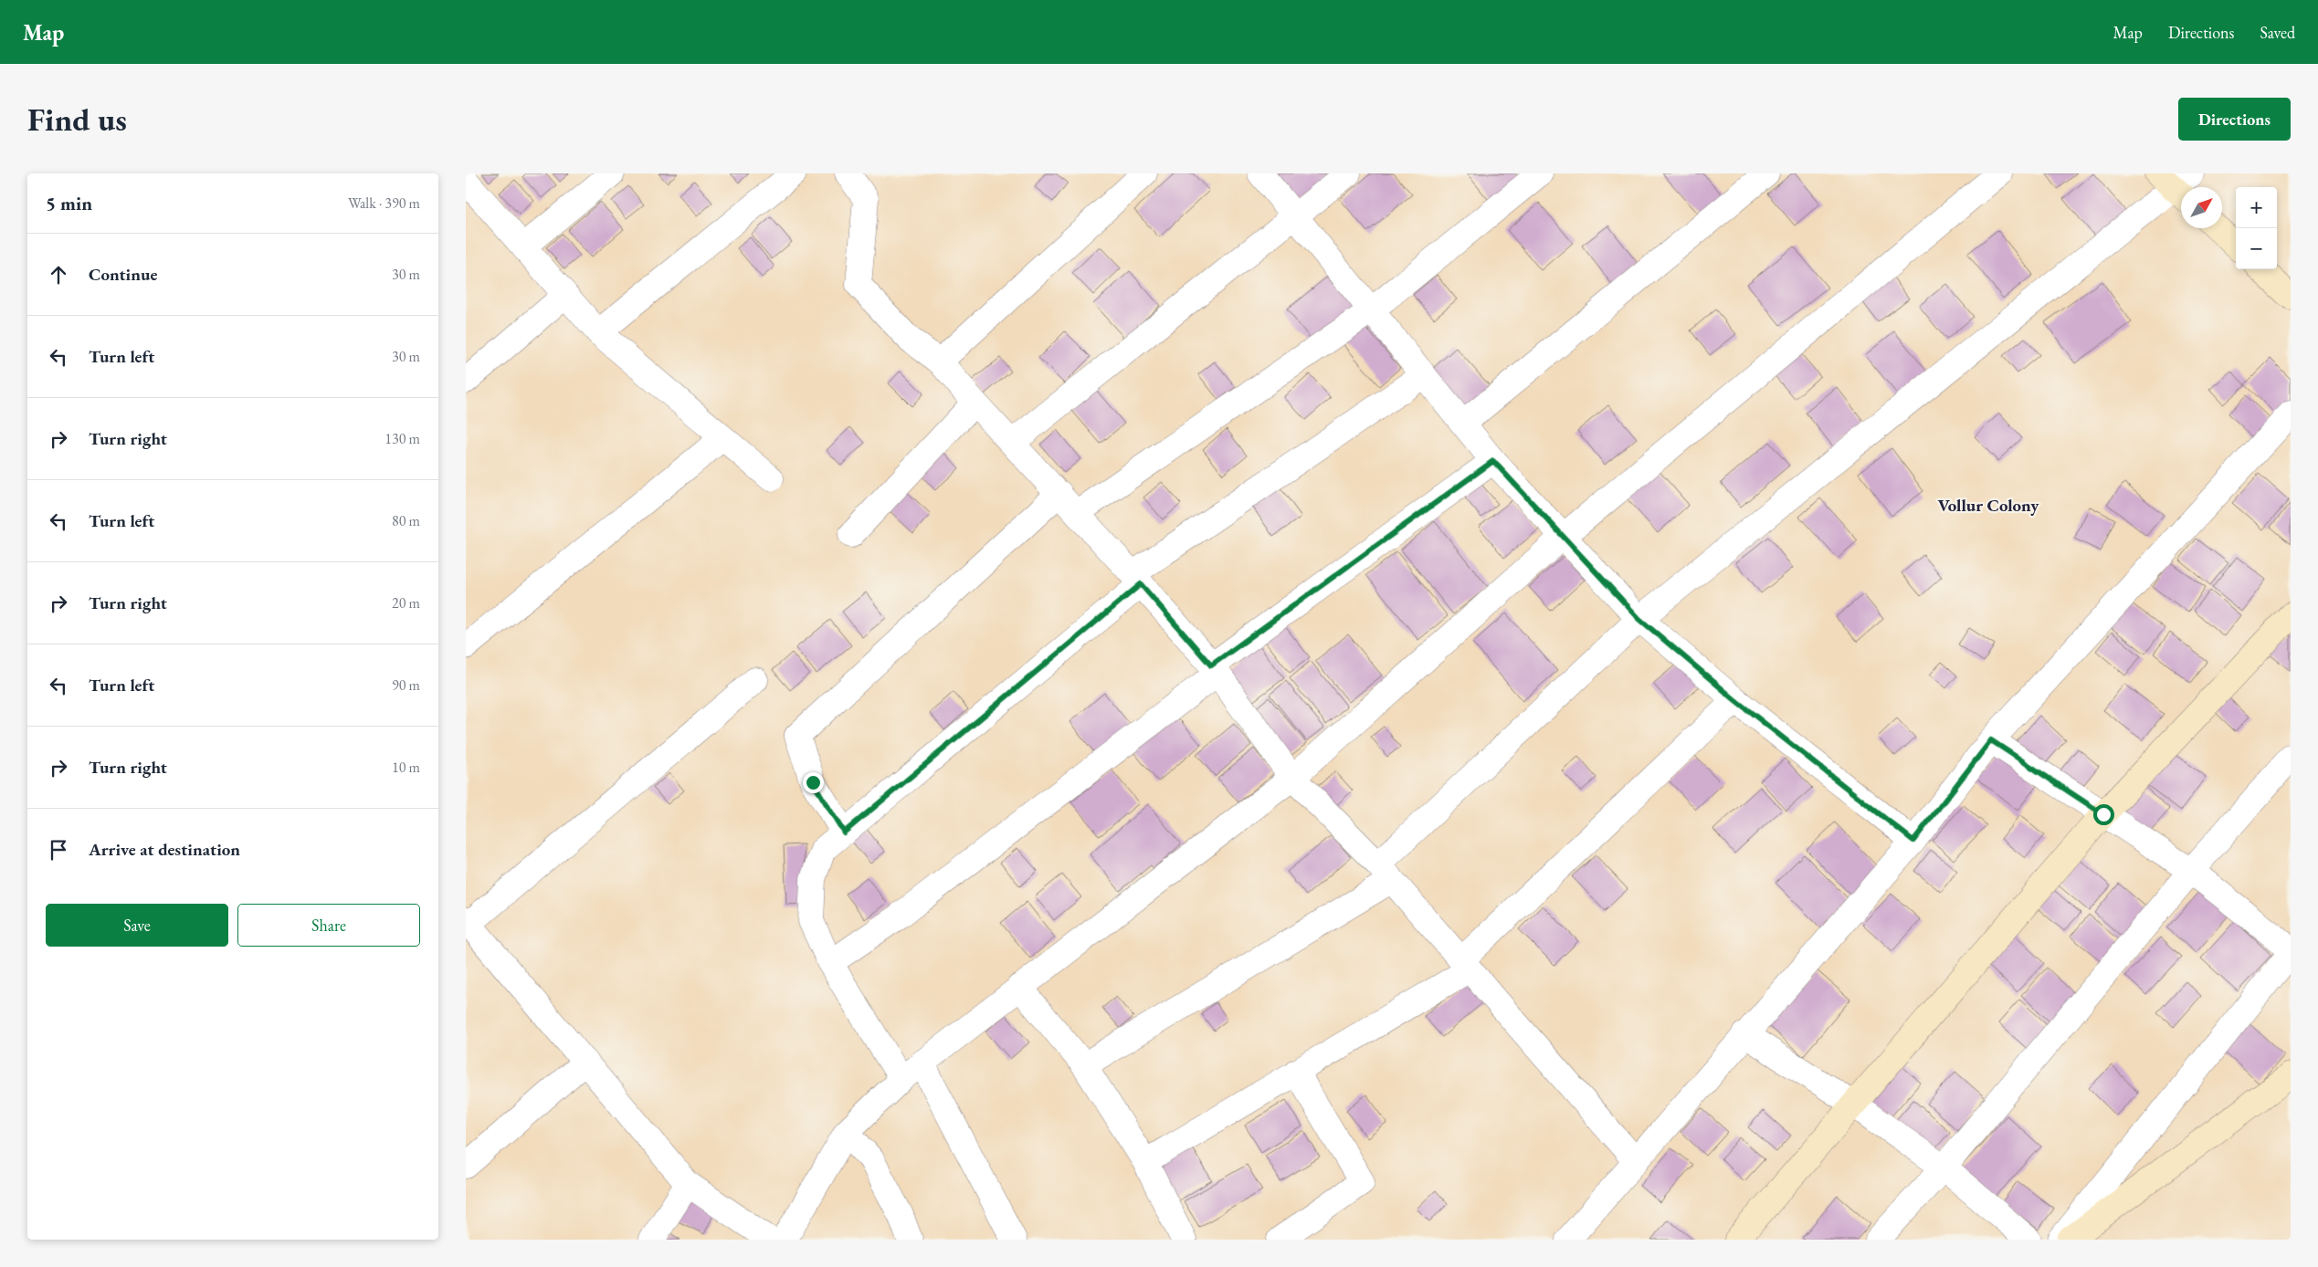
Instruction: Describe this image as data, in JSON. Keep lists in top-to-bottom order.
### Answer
{
  "districts": ["Vollur Colony"],
  "north": "top right",
  "page": {
    "header": "Map",
    "nav": ["Map", "Directions", "Saved"],
    "buttons": [
      "Directions",
      ["Save", "Share"]
    ],
    "title": "Find us",
    "heading": ["5 min", "Walk · 390 m"],
    "map_buttons": ["+", "−"],
    "list": [
      ["Continue", "30 m"],
      ["Turn left", "30 m"],
      ["Turn right", "130 m"],
      ["Turn left", "80 m"],
      ["Turn right", "20 m"],
      ["Turn left", "90 m"],
      ["Turn right", "10 m"],
      "Arrive at destination"
    ]
  }
}
